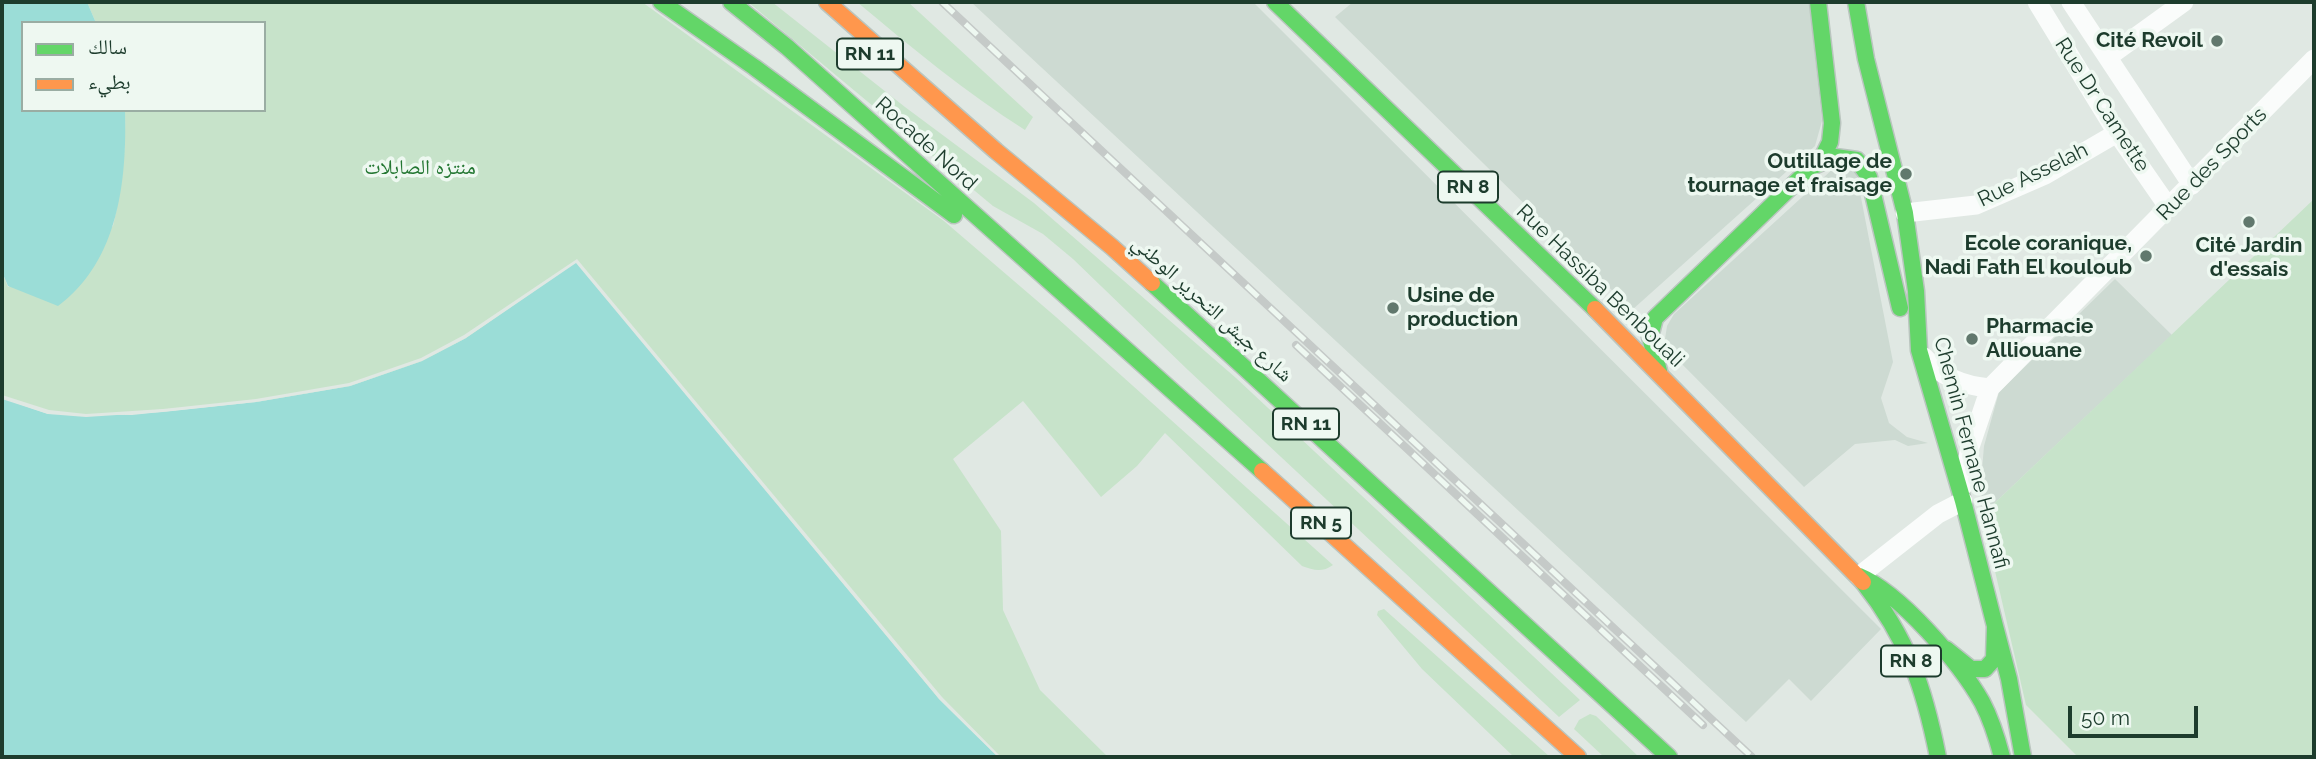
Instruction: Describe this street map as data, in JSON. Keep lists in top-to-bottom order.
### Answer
{
  "streets": {
    "main road": [
      "RN 11",
      "Rocade Nord",
      "RN 8",
      "Rue Hassiba Benbouali",
      "شارع جيش التحرير الوطني",
      "Chemin Fernane Hannafi",
      "RN 5"
    ],
    "street": ["Rue Dr Camette", "Rue des Sports", "Rue Asselah"]
  },
  "crossings": [
    ["Rue Dr Camette", "Rue des Sports"],
    ["Rue Dr Camette", "Rue Asselah"],
    ["Rocade Nord", "شارع جيش التحرير الوطني"],
    ["Rocade Nord", "RN 5"],
    ["Rue Asselah", "Chemin Fernane Hannafi"],
    ["RN 8", "Rue Hassiba Benbouali"]
  ],
  "parks": ["منتزه الصابلات"],
  "places": [
    "Cité Revoil",
    "Outillage de tournage et fraisage",
    "Cité Jardin d'essais",
    "Ecole coranique, Nadi Fath El kouloub",
    "Usine de production",
    "Pharmacie Alliouane"
  ],
  "legend": ["سالك", "بطيء"],
  "scale_bar": "50 m"
}
